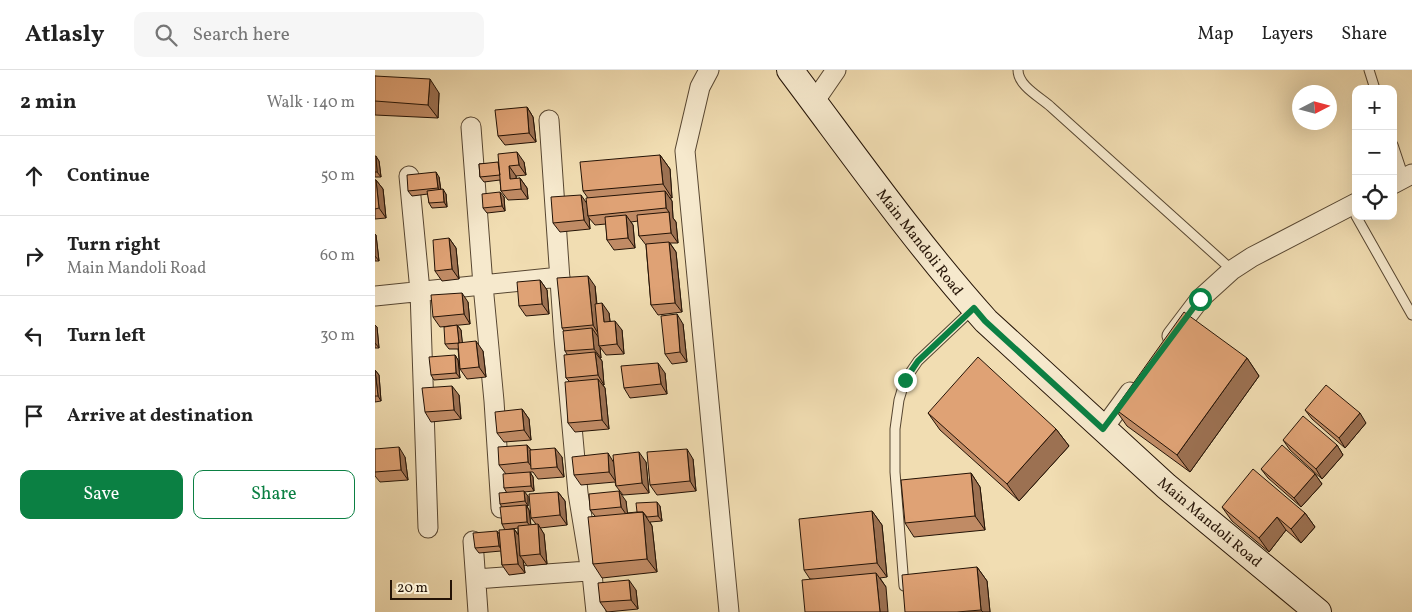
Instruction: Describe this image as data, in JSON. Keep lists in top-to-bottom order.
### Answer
{
  "streets": {
    "street": ["Main Mandoli Road"]
  },
  "scale_bar": "20 m",
  "north": "right",
  "page": {
    "header": "Atlasly",
    "search": "Search here",
    "nav": ["Map", "Layers", "Share"],
    "heading": ["2 min", "Walk · 140 m"],
    "map_buttons": ["+", "−"],
    "list": [
      ["Continue", "50 m"],
      ["Turn right", "Main Mandoli Road", "60 m"],
      ["Turn left", "30 m"],
      "Arrive at destination"
    ],
    "buttons": ["Save", "Share"],
    "scale": "20 m"
  }
}
